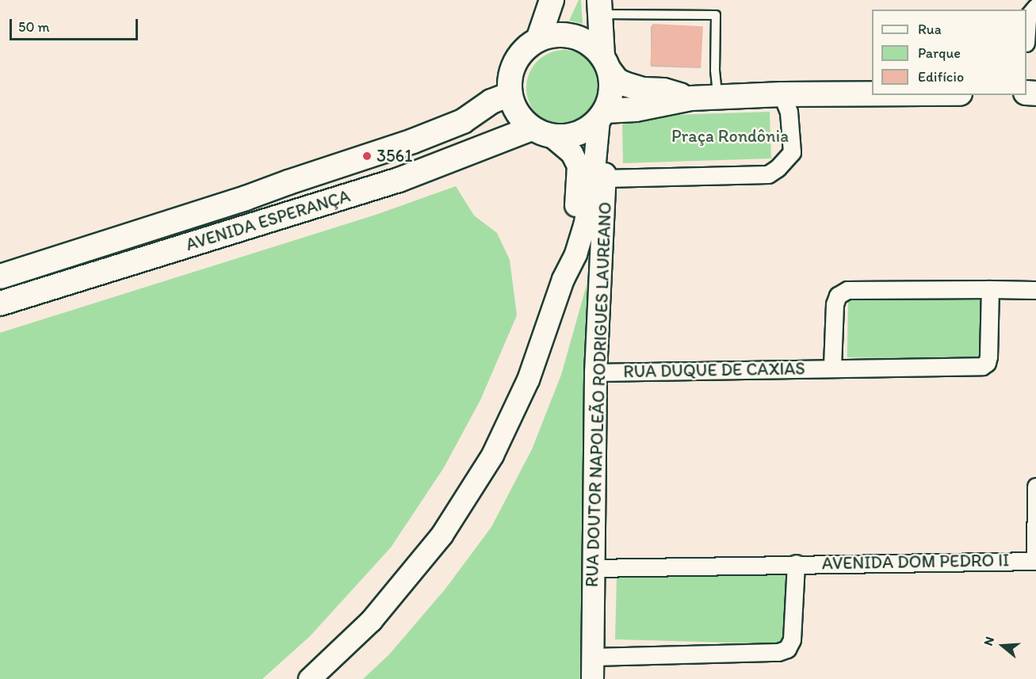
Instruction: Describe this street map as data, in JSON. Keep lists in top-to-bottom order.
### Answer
{
  "streets": {
    "main road": ["AVENIDA ESPERANÇA"],
    "street": ["RUA DUQUE DE CAXIAS", "RUA DOUTOR NAPOLEÃO RODRIGUES LAUREANO", "AVENIDA DOM PEDRO II"]
  },
  "crossings": [
    ["AVENIDA ESPERANÇA", "RUA DOUTOR NAPOLEÃO RODRIGUES LAUREANO"],
    ["RUA DUQUE DE CAXIAS", "RUA DOUTOR NAPOLEÃO RODRIGUES LAUREANO"],
    ["RUA DOUTOR NAPOLEÃO RODRIGUES LAUREANO", "AVENIDA DOM PEDRO II"]
  ],
  "parks": ["Praça Rondônia"],
  "places": ["3561"],
  "legend": ["Rua", "Parque", "Edifício"],
  "scale_bar": "50 m",
  "north": "left"
}
